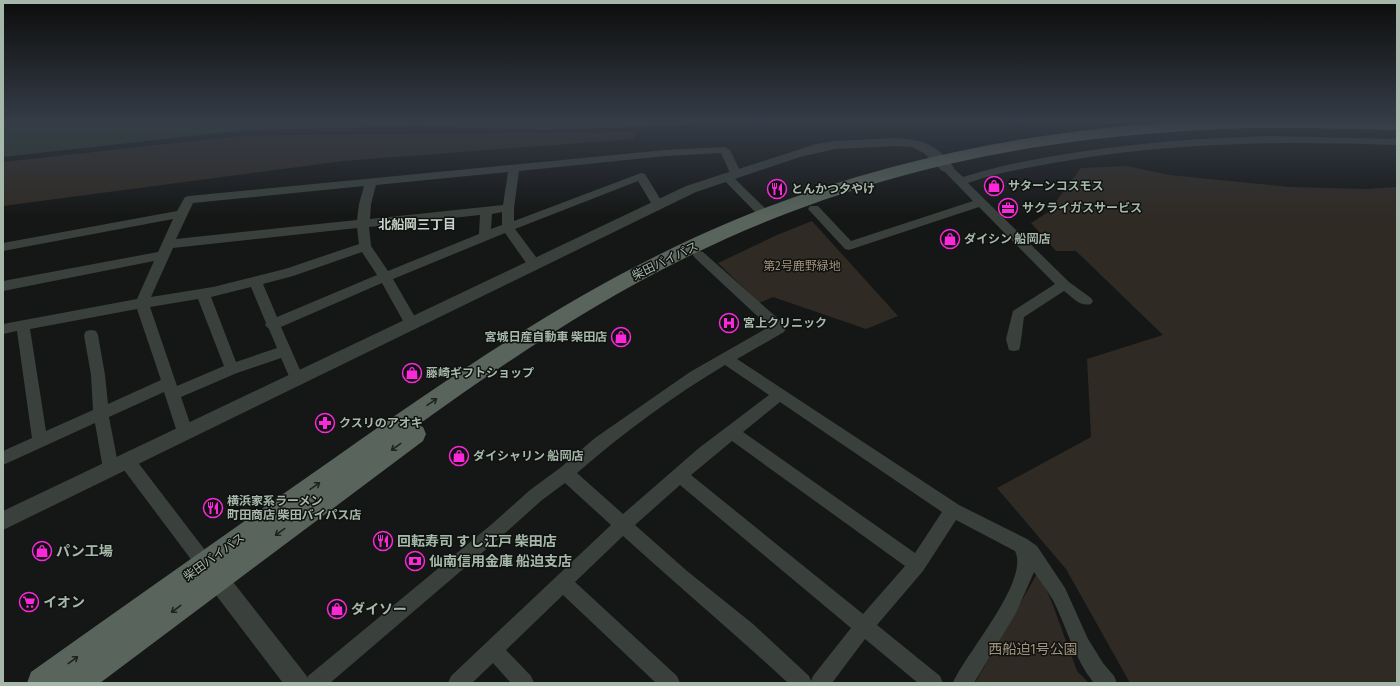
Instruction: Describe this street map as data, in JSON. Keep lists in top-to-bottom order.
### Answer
{
  "streets": {
    "highway": ["柴田バイパス"]
  },
  "districts": ["北船岡三丁目"],
  "parks": ["第2号鹿野緑地", "西船迫1号公園"],
  "places": {
    "shop": [
      "サターンコスモス",
      "ダイシン 船岡店",
      "宮城日産自動車 柴田店",
      "藤崎ギフトショップ",
      "ダイシャリン 船岡店",
      "パン工場",
      "ダイソー"
    ],
    "restaurant": ["とんかつ夕やけ", "横浜家系ラーメン 町田商店 柴田バイパス店", "回転寿司 すし江戸 柴田店"],
    "office": ["サクライガスサービス"],
    "hospital": ["宮上クリニック"],
    "pharmacy": ["クスリのアオキ"],
    "bank": ["仙南信用金庫 船迫支店"],
    "supermarket": ["イオン"]
  }
}
